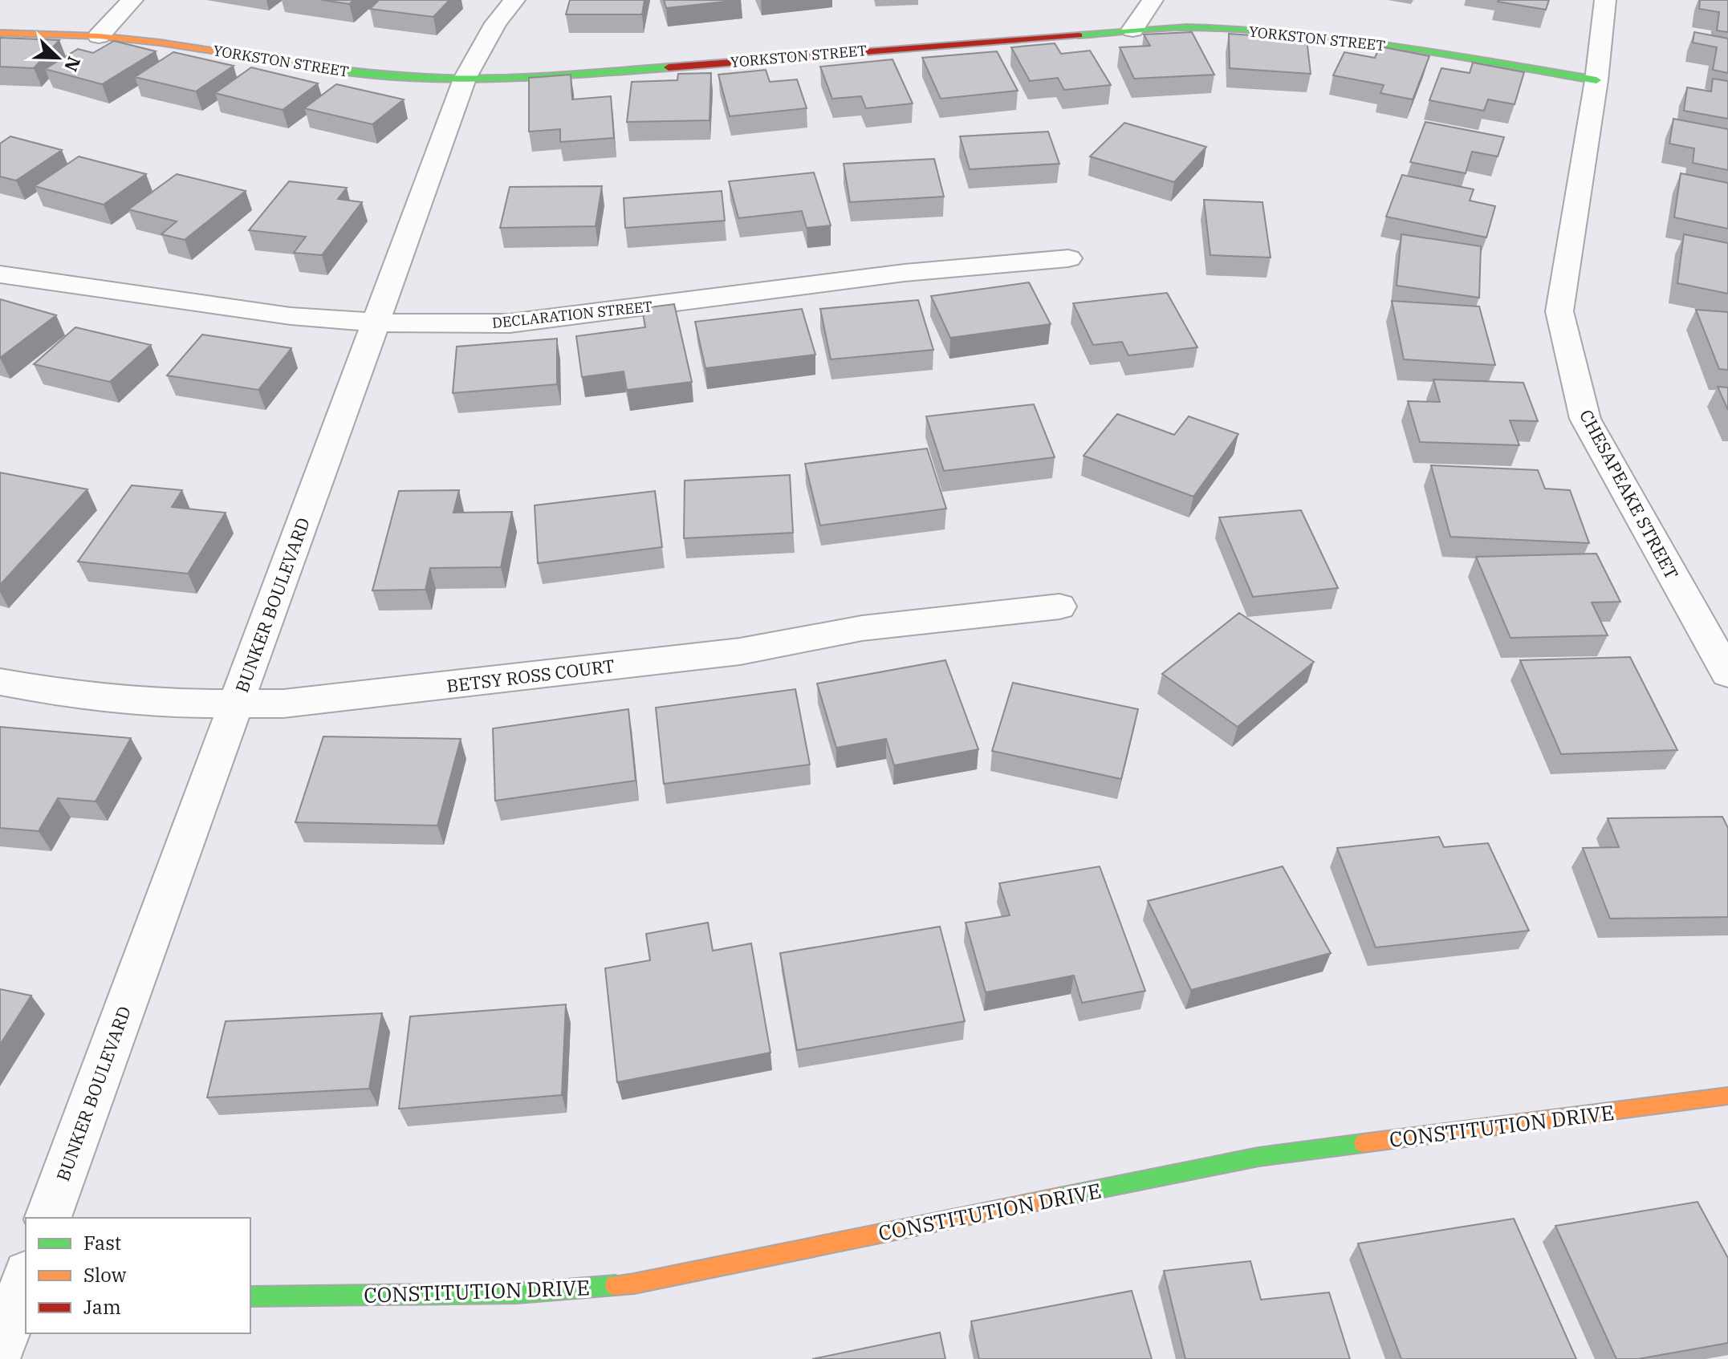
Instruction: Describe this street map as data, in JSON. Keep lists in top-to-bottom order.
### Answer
{
  "streets": {
    "street": [
      "YORKSTON STREET",
      "DECLARATION STREET",
      "CHESAPEAKE STREET",
      "BUNKER BOULEVARD",
      "BETSY ROSS COURT",
      "CONSTITUTION DRIVE"
    ]
  },
  "crossings": [
    ["YORKSTON STREET", "CHESAPEAKE STREET"],
    ["YORKSTON STREET", "BUNKER BOULEVARD"],
    ["DECLARATION STREET", "BUNKER BOULEVARD"],
    ["BUNKER BOULEVARD", "BETSY ROSS COURT"]
  ],
  "legend": ["Fast", "Slow", "Jam"],
  "north": "bottom right"
}
